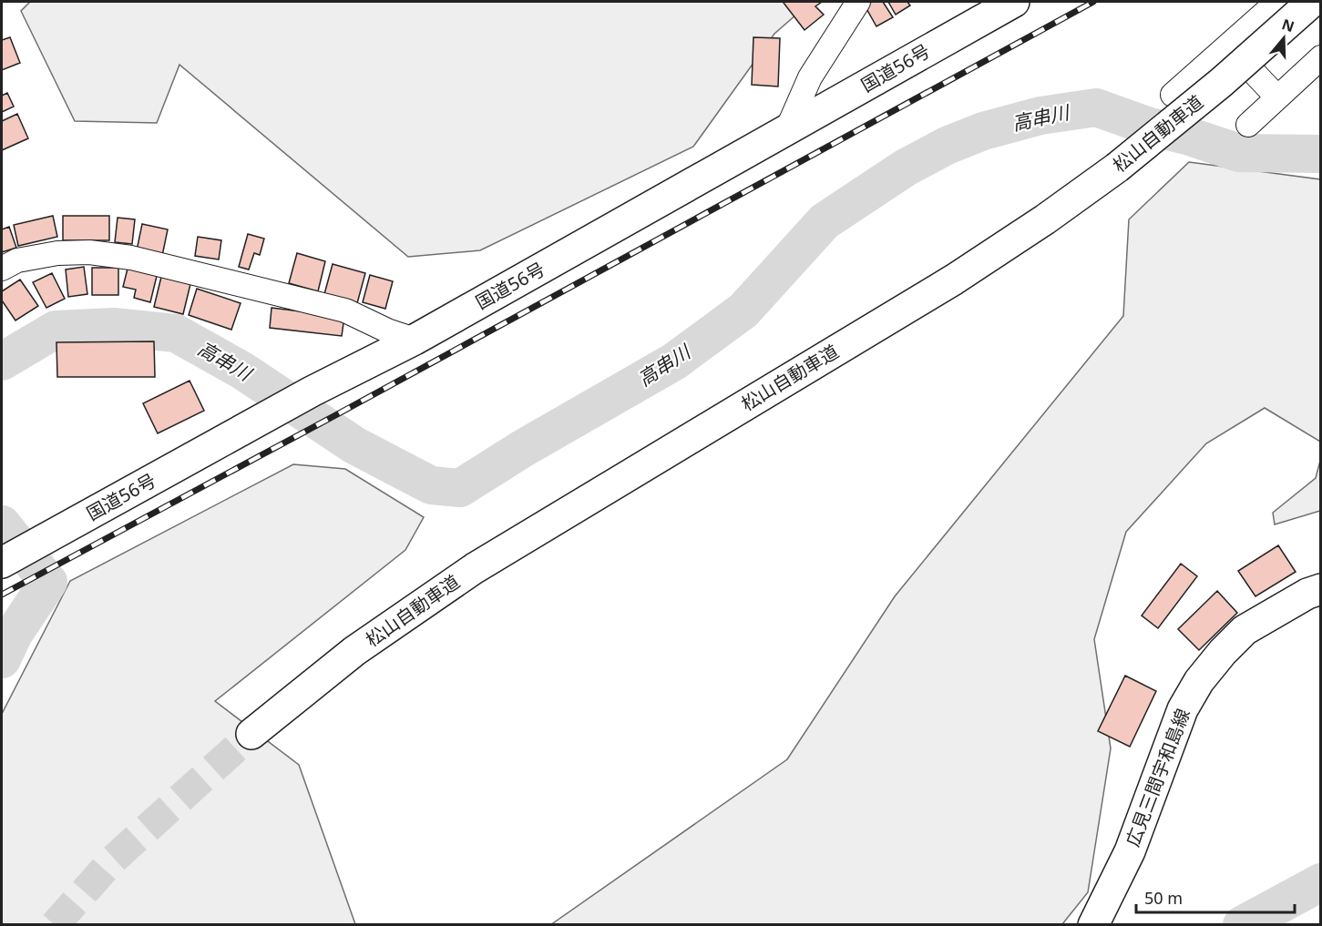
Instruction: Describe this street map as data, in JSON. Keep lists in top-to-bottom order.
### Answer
{
  "streets": {
    "main road": ["国道56号", "松山自動車道", "広見三間宇和島線"]
  },
  "water": ["高串川"],
  "scale_bar": "50 m",
  "north": "top"
}
